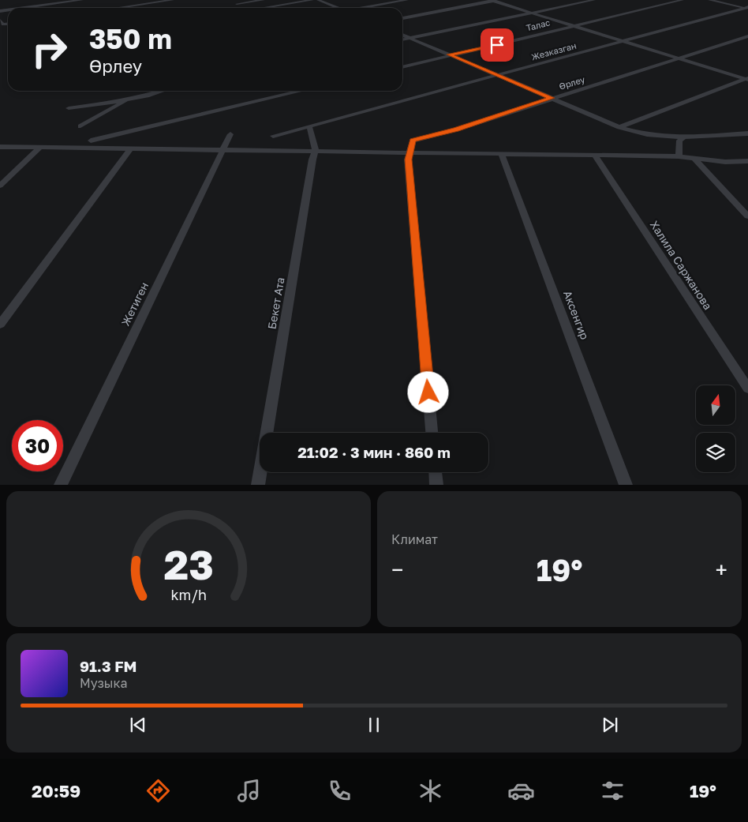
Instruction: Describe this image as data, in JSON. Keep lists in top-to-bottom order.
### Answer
{
  "streets": {
    "street": [
      "Талас",
      "Жезказган",
      "Өрлеу",
      "Халила Саржанова",
      "Бекет Ата",
      "Жетиген",
      "Аксенгир"
    ]
  },
  "crossings": [
    ["Жезказган", "Бекет Ата"]
  ],
  "north": "top",
  "page": {
    "turn": ["350 m", "Өрлеу"],
    "limit": "30",
    "trip": "21:02 · 3 мин · 860 m",
    "tile": "Климат",
    "heat": ["−", "19°", "+"],
    "song": ["91.3 FM", "Музыка"],
    "tabs": ["20:59", "19°"],
    "gauge": ["23", "km/h"]
  }
}
